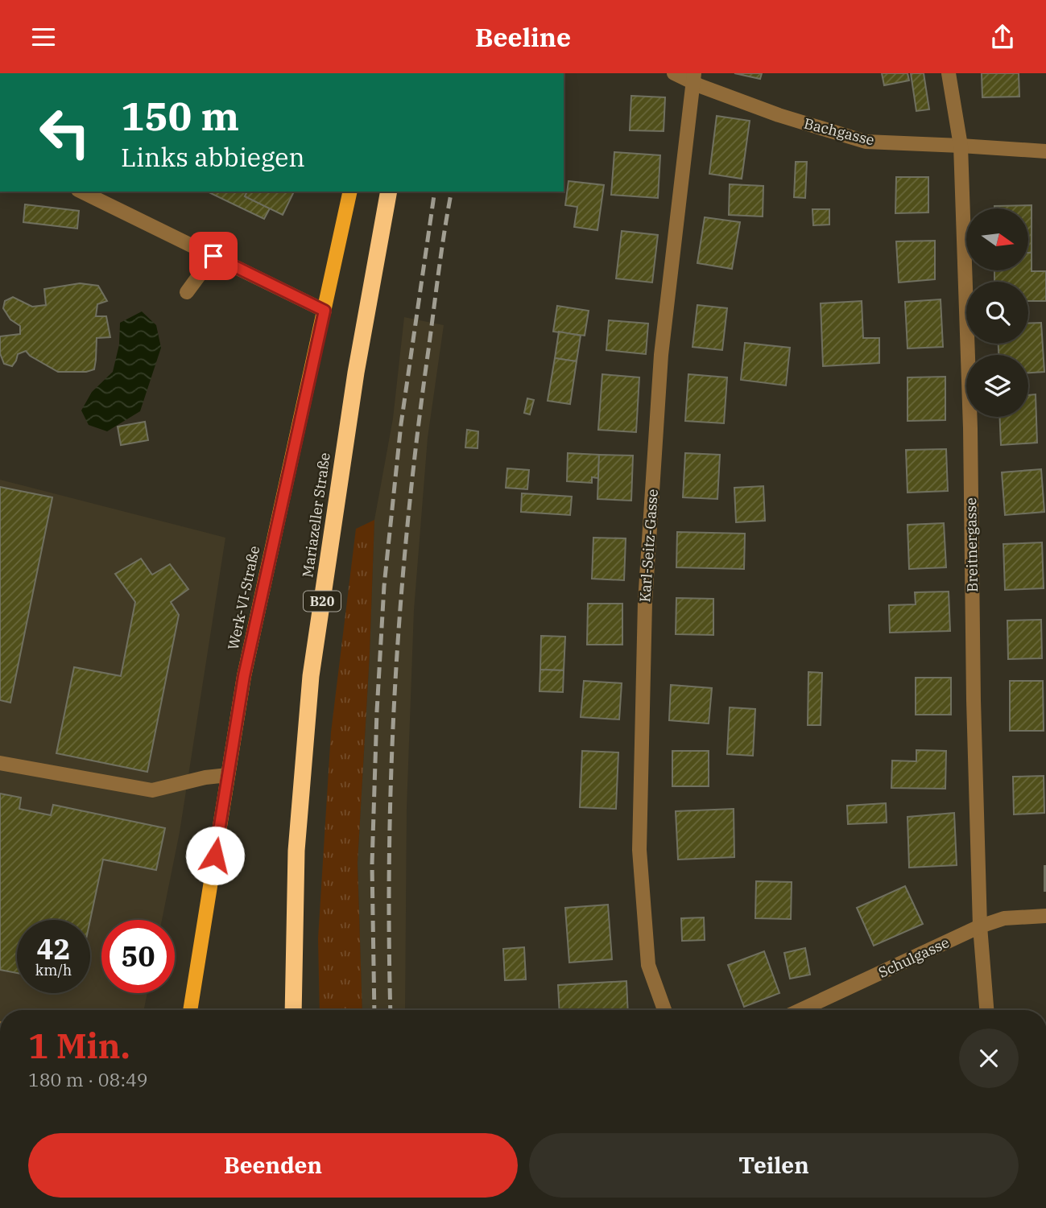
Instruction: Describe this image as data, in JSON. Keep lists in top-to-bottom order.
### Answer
{
  "streets": {
    "highway": ["Mariazeller Straße", "B20"],
    "main road": ["Werk-VI-Straße"],
    "street": [
      "Bachgasse",
      "Breitnergasse",
      "Karl-Seitz-Gasse",
      "Schulgasse"
    ]
  },
  "crossings": [
    ["Bachgasse", "Breitnergasse"],
    ["Bachgasse", "Karl-Seitz-Gasse"],
    ["Breitnergasse", "Schulgasse"]
  ],
  "north": "right",
  "page": {
    "header": "Beeline",
    "turn": ["150 m", "Links abbiegen"],
    "speed": "42 km/h",
    "limit": "50",
    "heading": ["1 Min.", "180 m · 08:49"],
    "buttons": ["Beenden", "Teilen"]
  }
}
